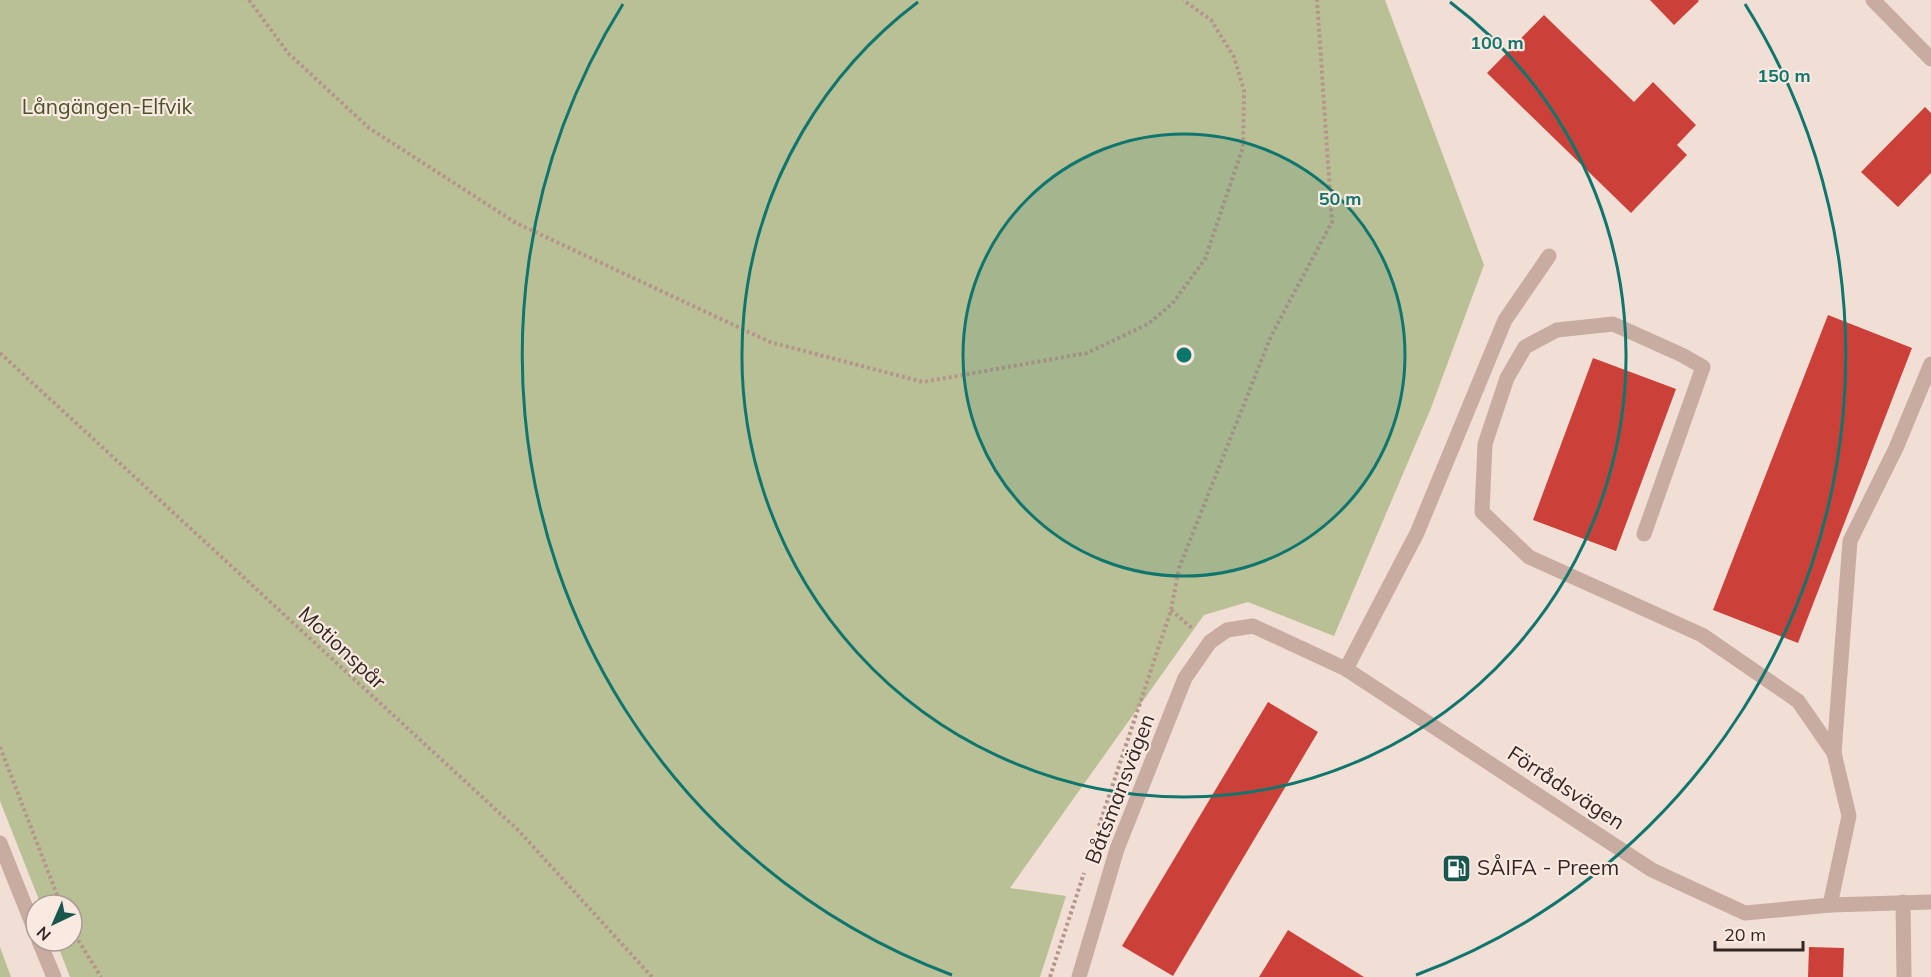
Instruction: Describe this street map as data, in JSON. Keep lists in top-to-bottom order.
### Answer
{
  "streets": {
    "street": ["Förrådsvägen", "Båtsmansvägen"],
    "path": ["Motionspår"]
  },
  "crossings": [
    ["Förrådsvägen", "Båtsmansvägen"]
  ],
  "parks": ["Långängen-Elfvik"],
  "places": {
    "fuel station": ["SÅIFA - Preem"]
  },
  "scale_bar": "20 m",
  "north": "bottom left",
  "rings": ["100 m", "150 m", "50 m"]
}
